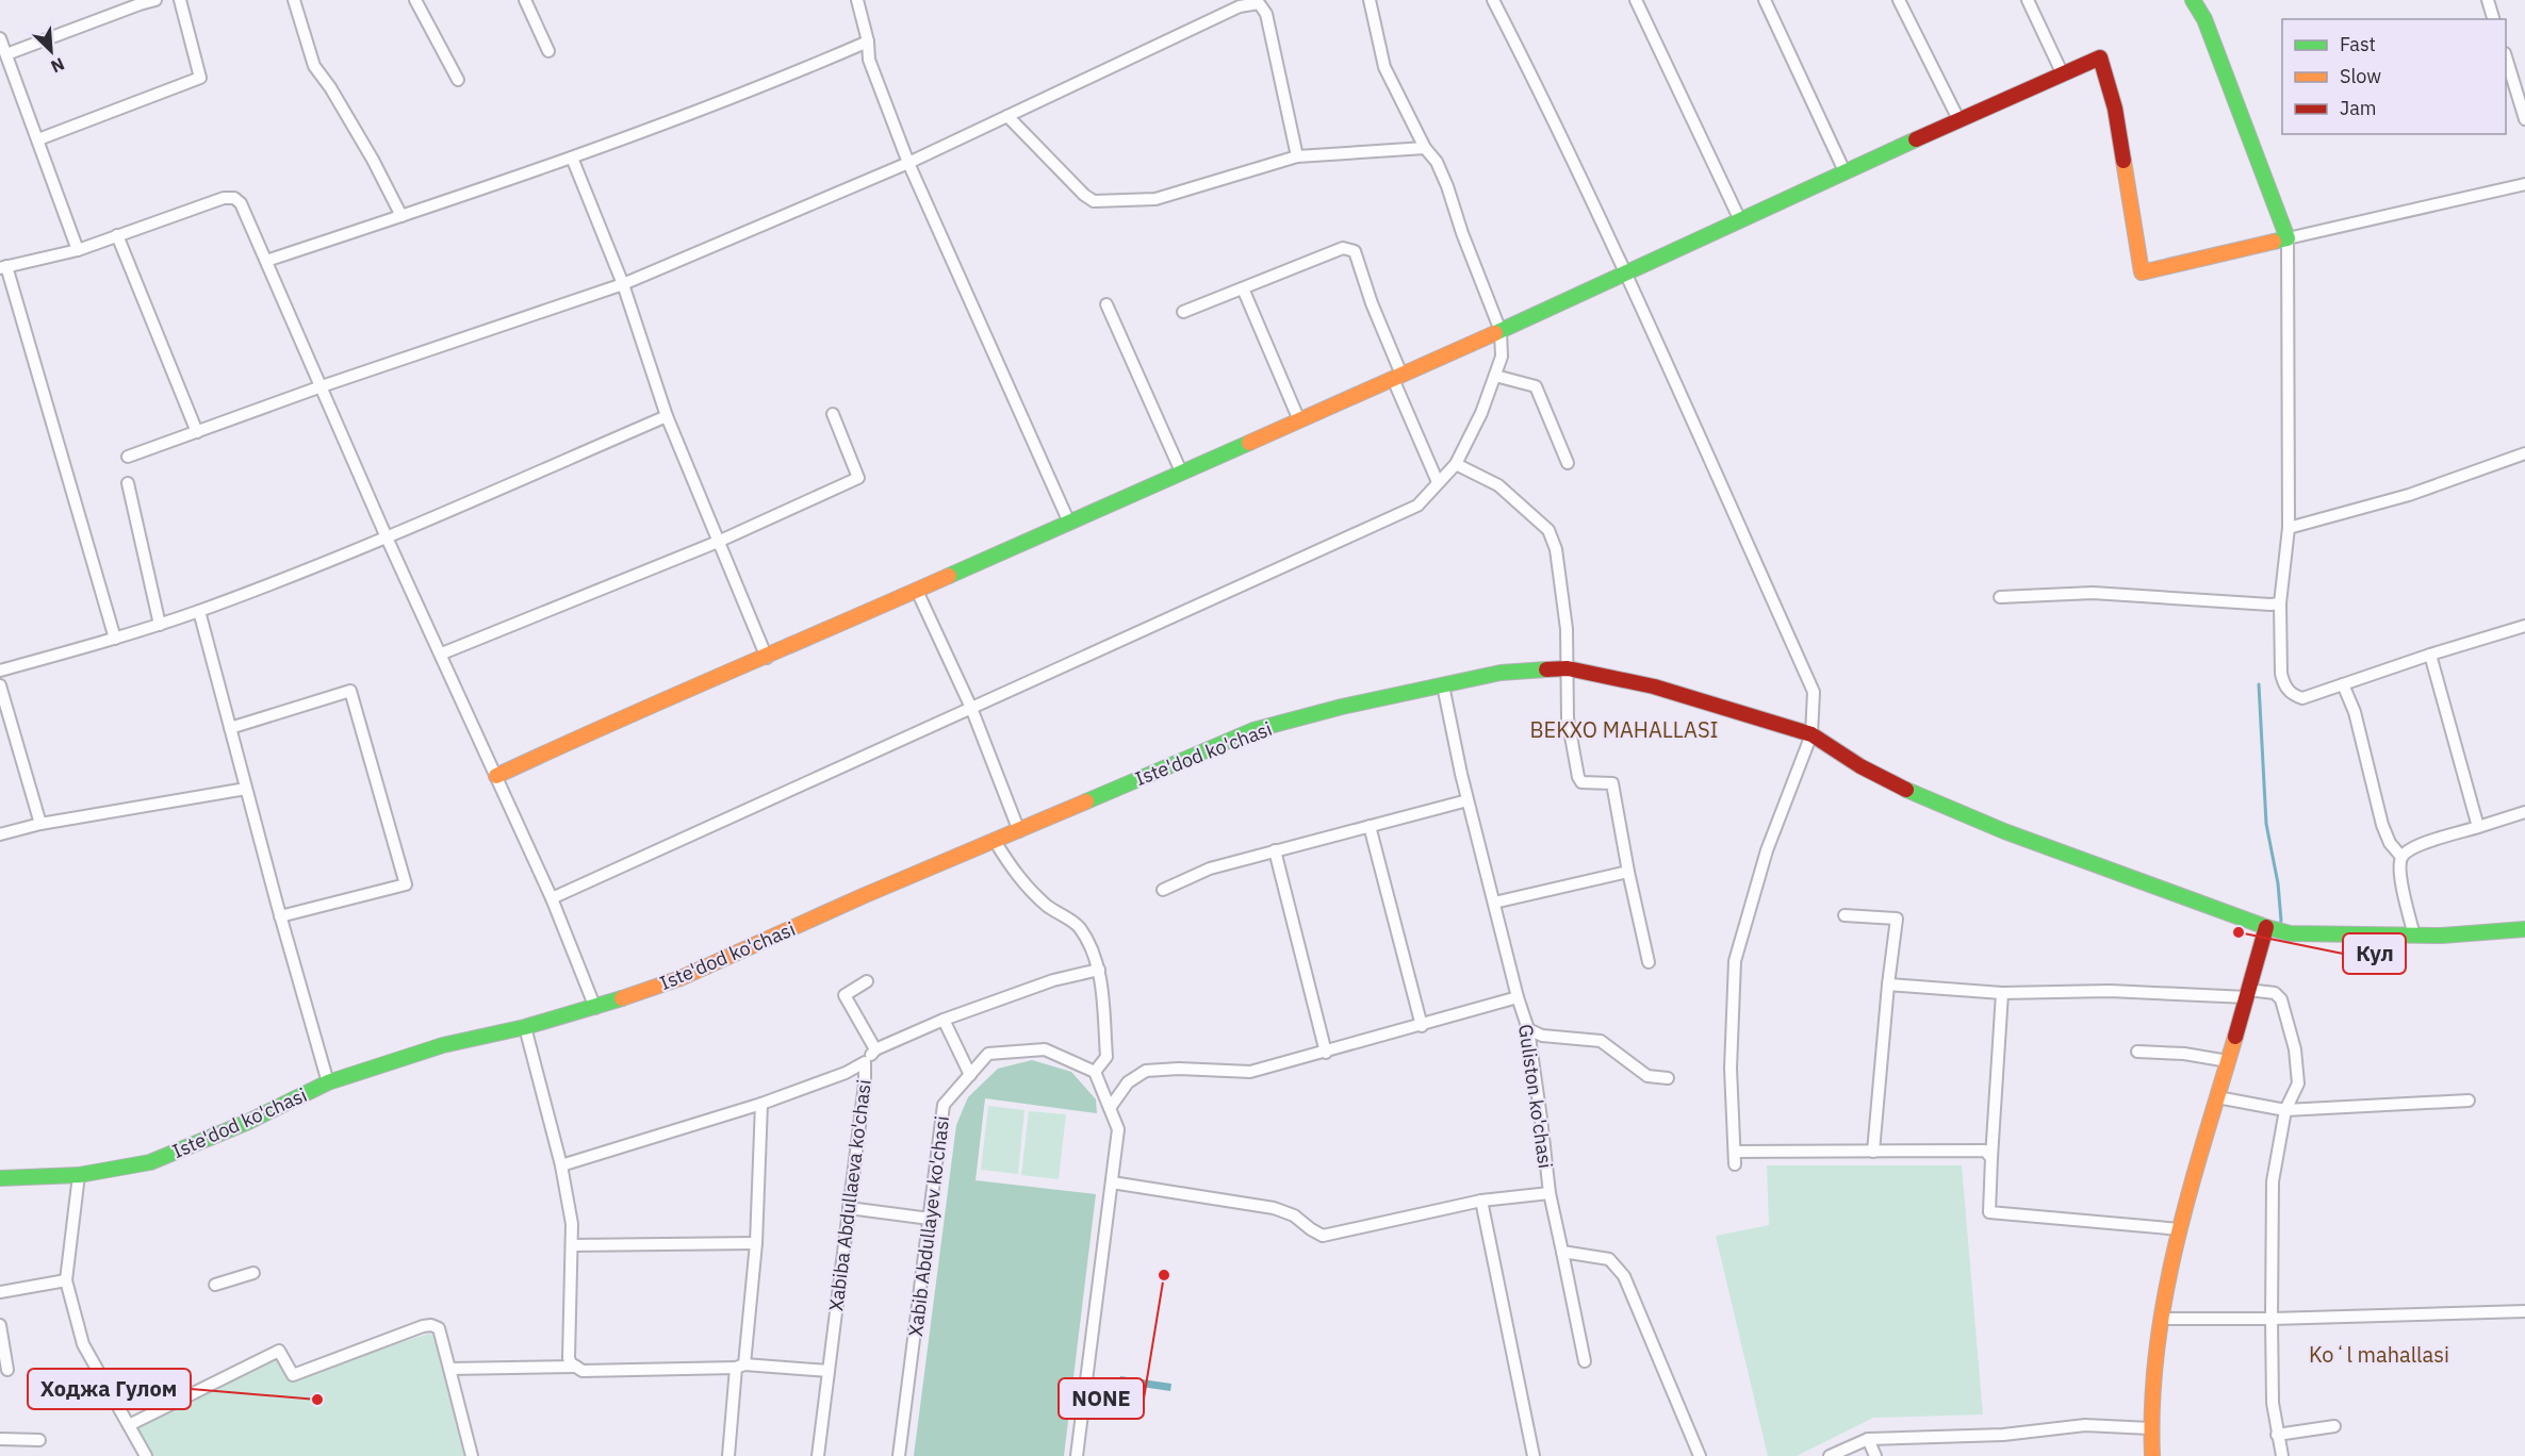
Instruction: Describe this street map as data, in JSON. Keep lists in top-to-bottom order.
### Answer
{
  "streets": {
    "street": [
      "Iste'dod ko'chasi",
      "Guliston ko'chasi",
      "Xabiba Abdullaeva ko'chasi",
      "Xabib Abdullayev ko'chasi"
    ]
  },
  "crossings": [
    ["Iste'dod ko'chasi", "Guliston ko'chasi"]
  ],
  "districts": ["BEKXO MAHALLASI", "Koʻl mahallasi"],
  "places": ["Кул", "NONE", "Ходжа Гулом"],
  "legend": ["Fast", "Slow", "Jam"],
  "north": "bottom right"
}
